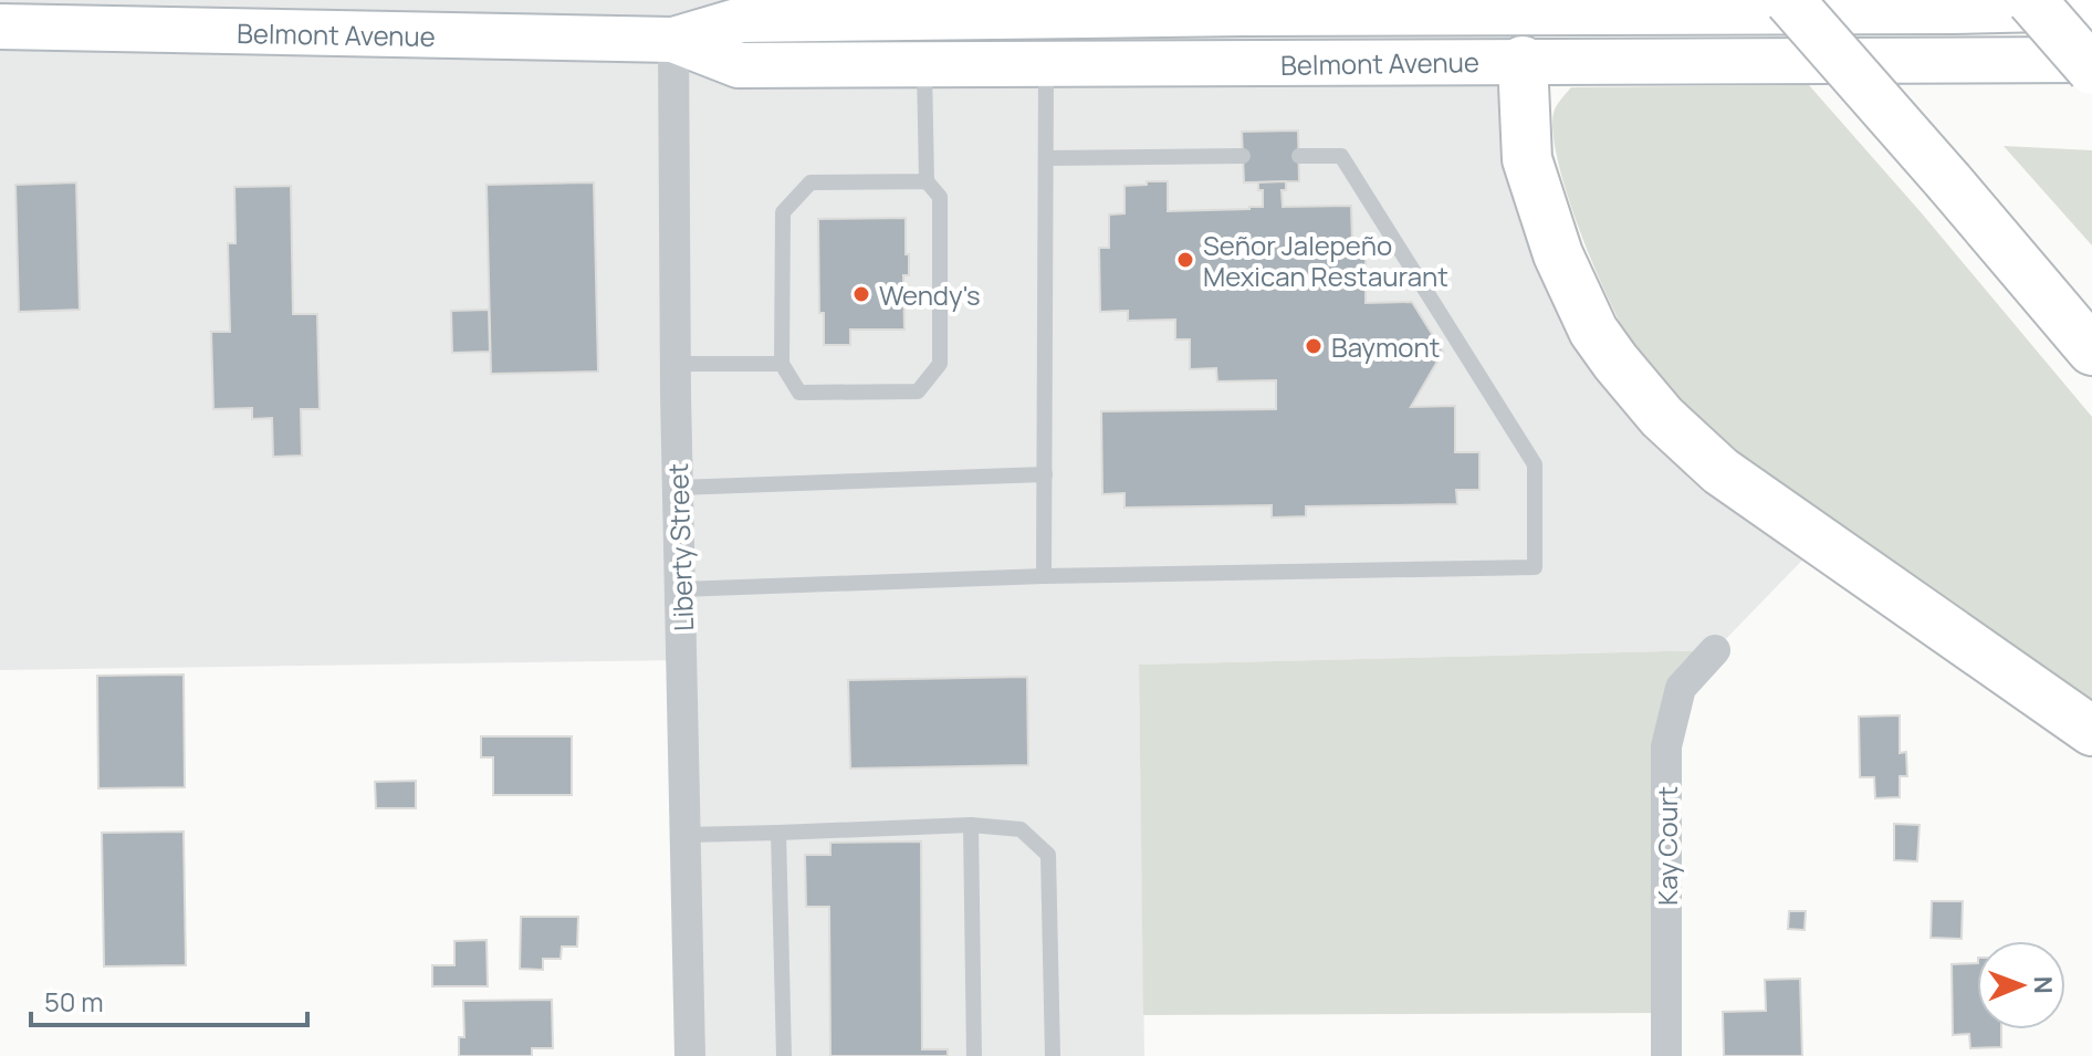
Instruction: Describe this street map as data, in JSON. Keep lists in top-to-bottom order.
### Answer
{
  "streets": {
    "main road": ["Belmont Avenue"],
    "street": ["Liberty Street", "Kay Court"]
  },
  "crossings": [
    ["Belmont Avenue", "Liberty Street"]
  ],
  "places": ["Señor Jalepeño Mexican Restaurant", "Wendy's", "Baymont"],
  "scale_bar": "50 m",
  "north": "right"
}
